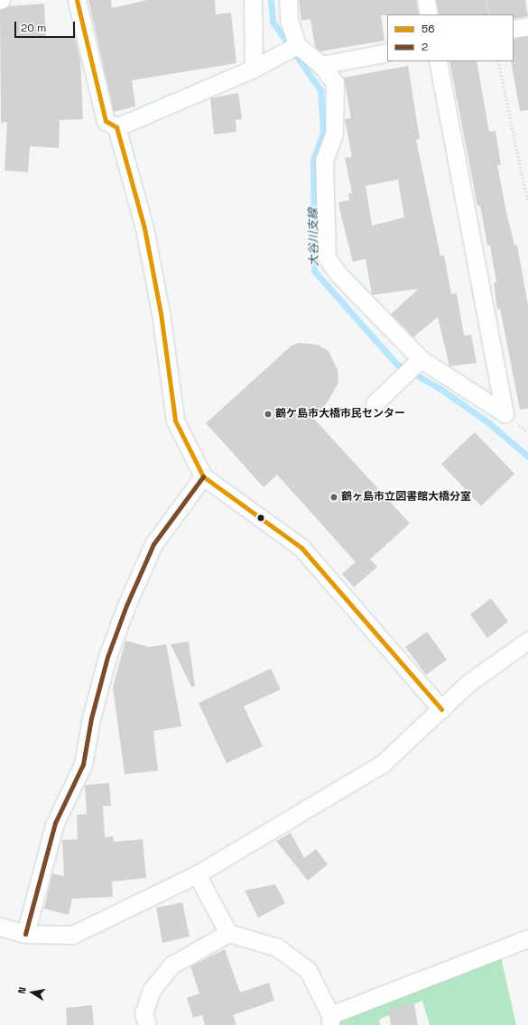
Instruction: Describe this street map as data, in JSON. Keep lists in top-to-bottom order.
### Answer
{
  "water": ["大谷川支線"],
  "places": ["鶴ケ島市大橋市民センター", "鶴ヶ島市立図書館大橋分室"],
  "lines": ["transit line 56", "transit line 2"],
  "legend": ["56", "2"],
  "scale_bar": "20 m",
  "north": "left"
}
